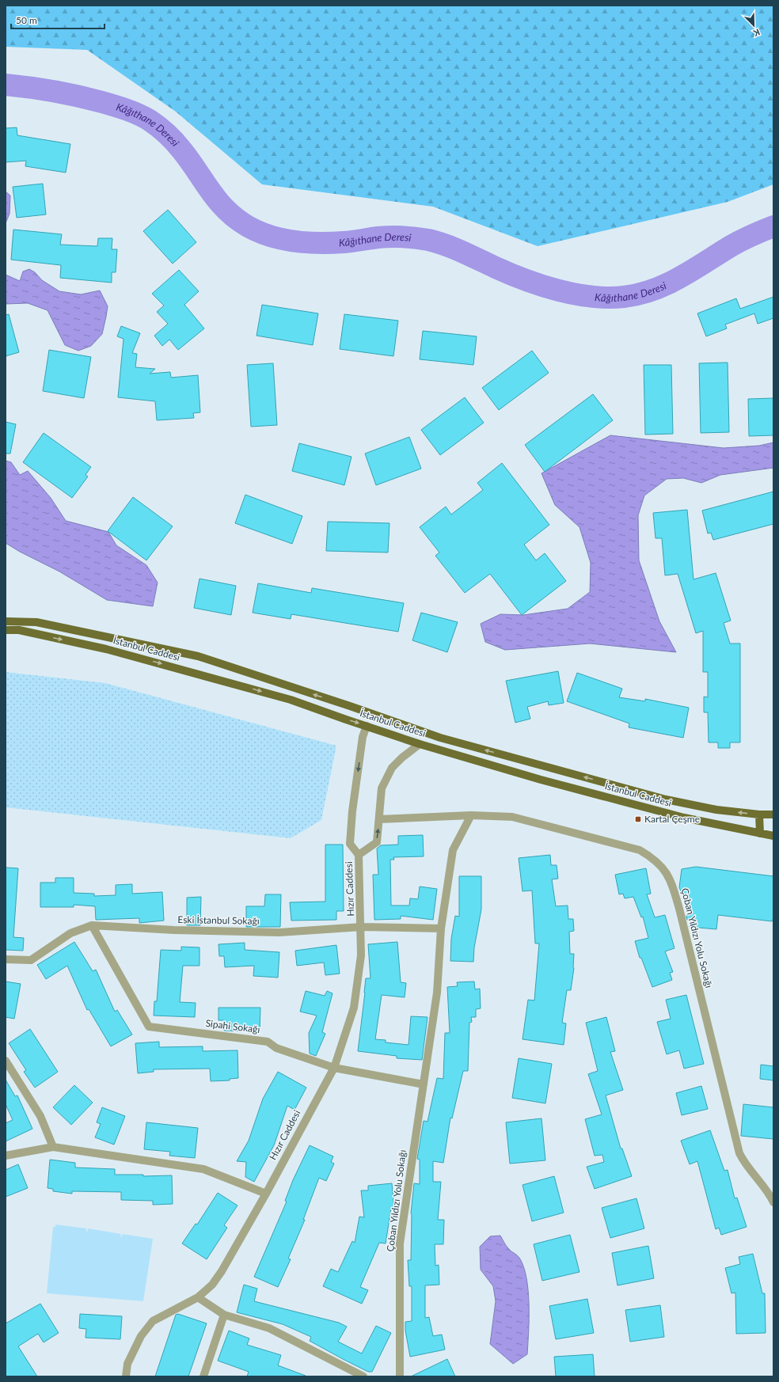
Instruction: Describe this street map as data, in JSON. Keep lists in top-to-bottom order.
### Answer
{
  "streets": {
    "main road": ["İstanbul Caddesi"],
    "street": [
      "Hızır Caddesi",
      "Eski İstanbul Sokağı",
      "Çoban Yıldızı Yolu Sokağı",
      "Sipahi Sokağı"
    ]
  },
  "crossings": [
    ["İstanbul Caddesi", "Hızır Caddesi"],
    ["Hızır Caddesi", "Eski İstanbul Sokağı"],
    ["Hızır Caddesi", "Çoban Yıldızı Yolu Sokağı"],
    ["Hızır Caddesi", "Sipahi Sokağı"],
    ["Eski İstanbul Sokağı", "Çoban Yıldızı Yolu Sokağı"],
    ["Eski İstanbul Sokağı", "Sipahi Sokağı"],
    ["Çoban Yıldızı Yolu Sokağı", "Sipahi Sokağı"]
  ],
  "water": ["Kâğıthane Deresi"],
  "places": {
    "transit": ["Kartal Çeşme"]
  },
  "scale_bar": "50 m",
  "north": "bottom right"
}
